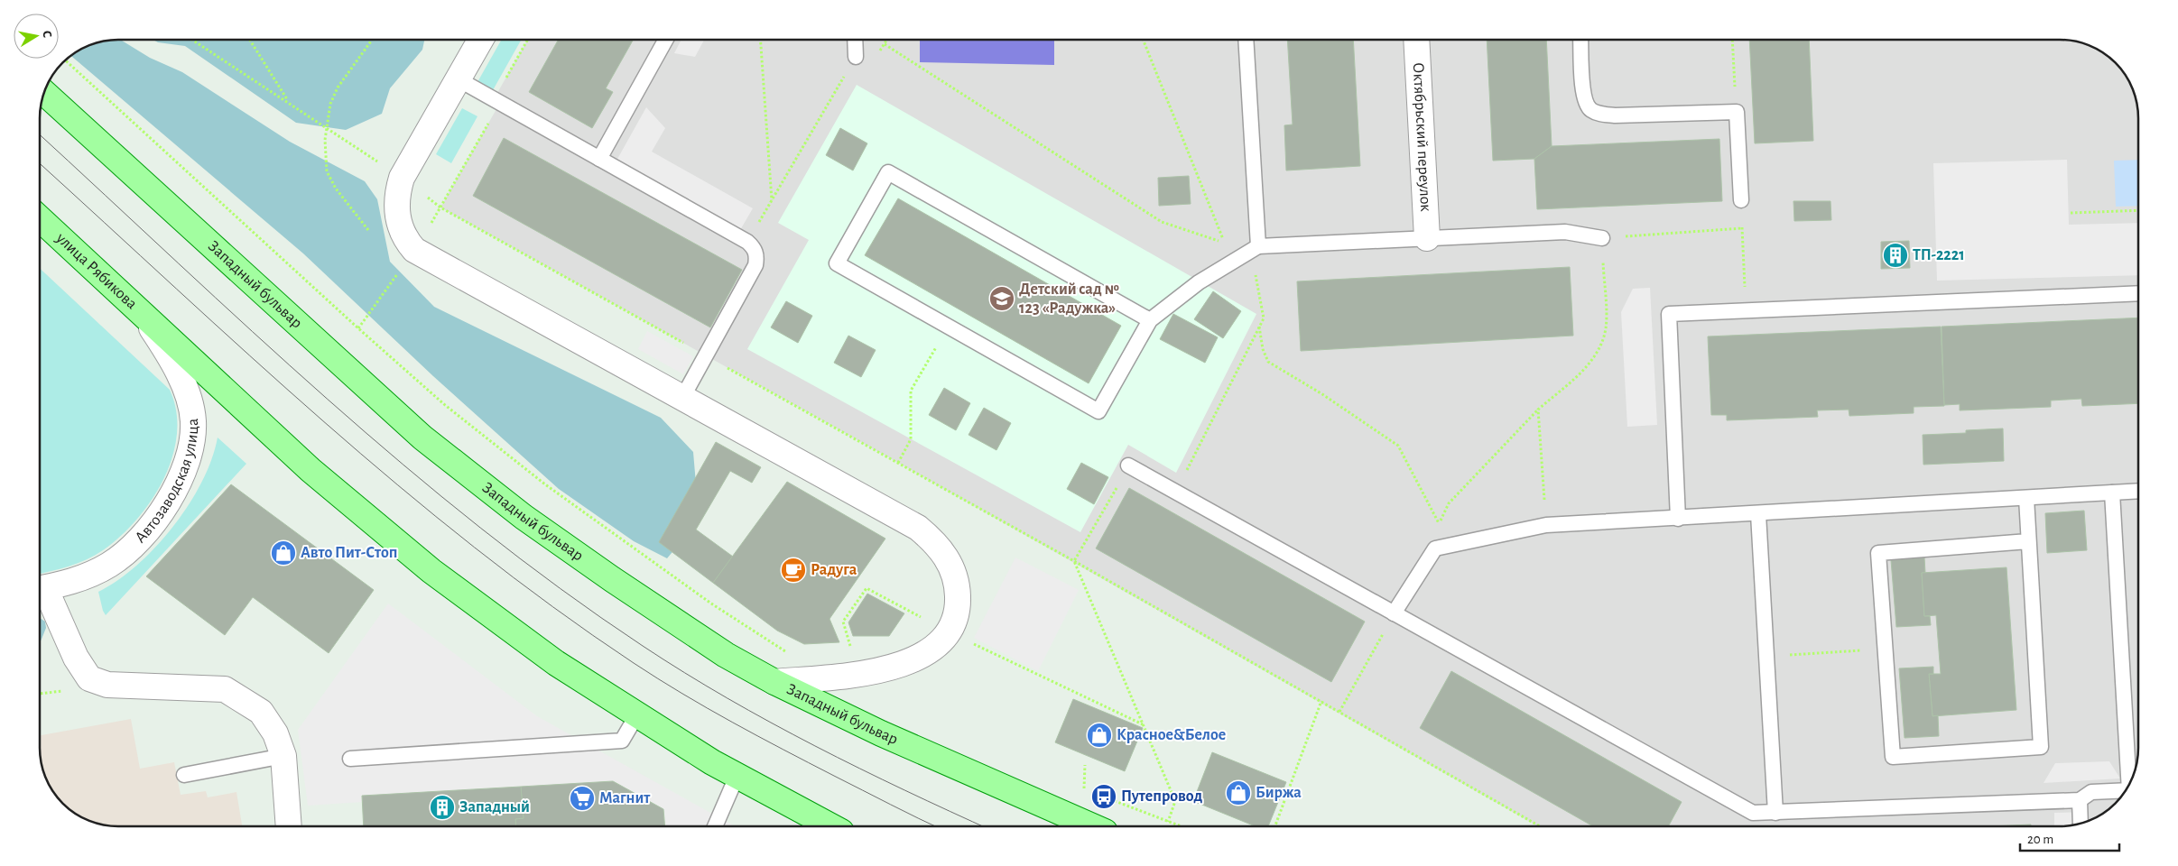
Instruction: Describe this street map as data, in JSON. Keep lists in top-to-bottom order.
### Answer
{
  "streets": {
    "main road": ["улица Рябикова", "Западный бульвар"],
    "street": ["Октябрьский переулок", "Автозаводская улица"]
  },
  "crossings": [
    ["улица Рябикова", "Автозаводская улица"]
  ],
  "places": {
    "building": ["ТП-2221", "Западный"],
    "school or university": ["Детский сад № 123 «Радужка»"],
    "shop": ["Авто Пит-Стоп", "Красное&Белое", "Биржа"],
    "cafe": ["Радуга"],
    "bus stop": ["Путепровод"],
    "supermarket": ["Магнит"]
  },
  "scale_bar": "20 m",
  "north": "right"
}
